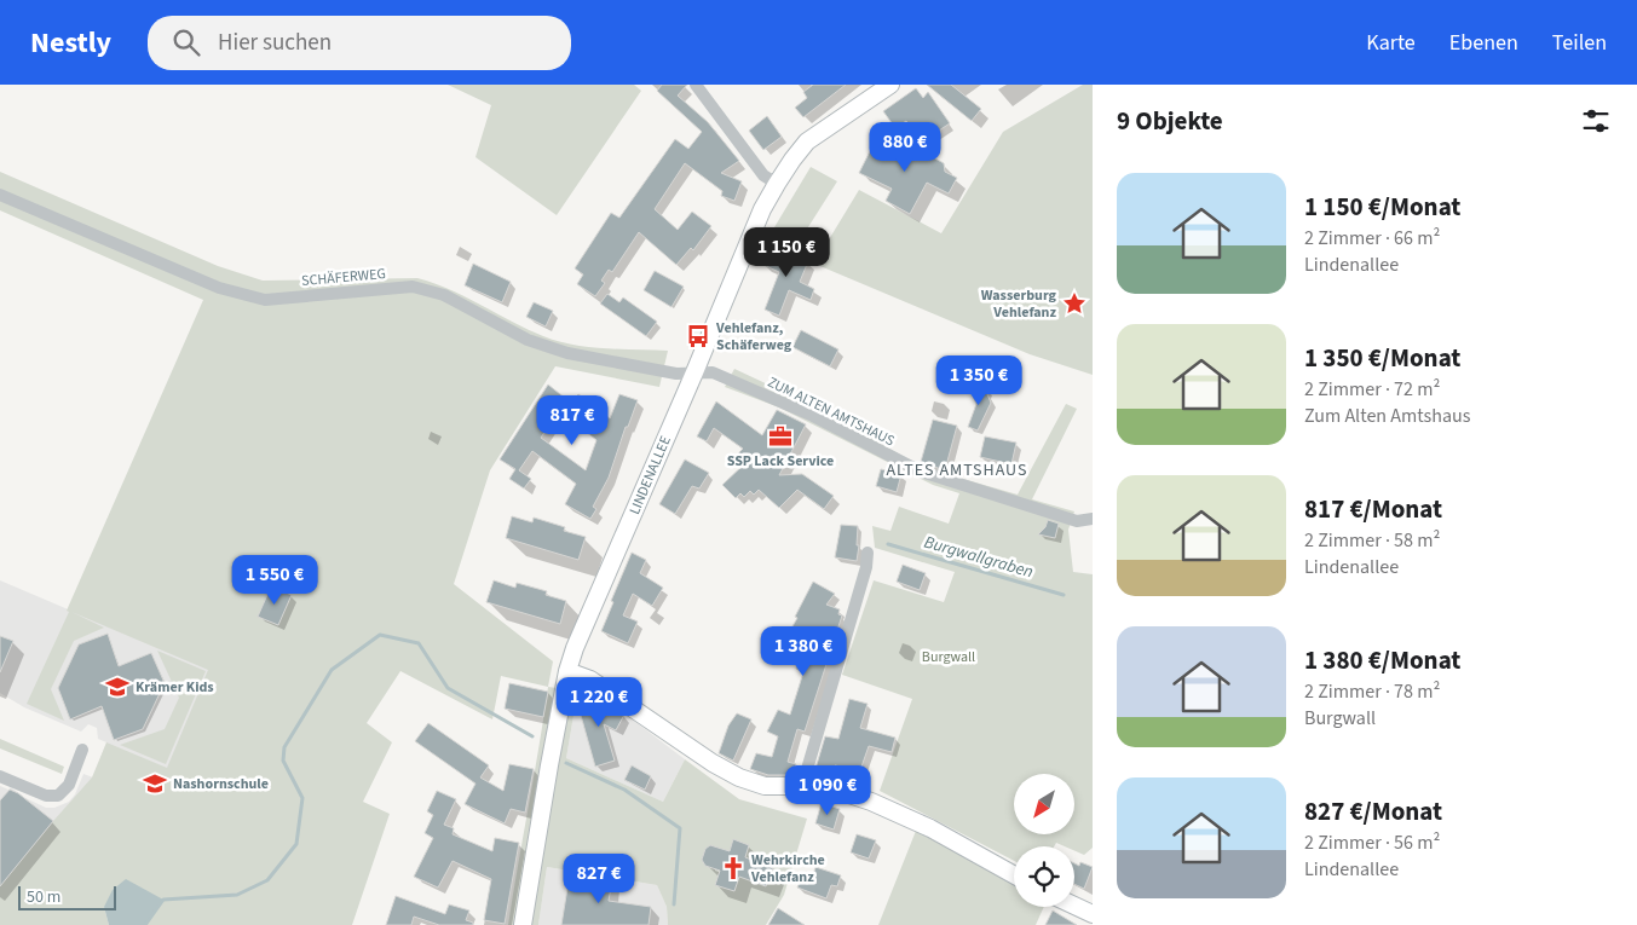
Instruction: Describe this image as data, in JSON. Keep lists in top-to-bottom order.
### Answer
{
  "streets": {
    "main road": ["LINDENALLEE"],
    "street": ["SCHÄFERWEG", "ZUM ALTEN AMTSHAUS"]
  },
  "crossings": [
    ["SCHÄFERWEG", "ZUM ALTEN AMTSHAUS"],
    ["SCHÄFERWEG", "LINDENALLEE"],
    ["ZUM ALTEN AMTSHAUS", "LINDENALLEE"]
  ],
  "districts": ["ALTES AMTSHAUS"],
  "water": ["Burgwallgraben"],
  "parks": ["Burgwall"],
  "places": {
    "place": ["Wasserburg Vehlefanz"],
    "bus stop": ["Vehlefanz, Schäferweg"],
    "office": ["SSP Lack Service"],
    "school or university": ["Krämer Kids", "Nashornschule"],
    "church": ["Wehrkirche Vehlefanz"]
  },
  "scale_bar": "50 m",
  "north": "bottom left",
  "page": {
    "header": "Nestly",
    "search": "Hier suchen",
    "nav": ["Karte", "Ebenen", "Teilen"],
    "heading": "9 Objekte",
    "price": [
      "880 €",
      "1 150 €",
      "1 350 €",
      "817 €",
      "1 550 €",
      "1 380 €",
      "1 220 €",
      "1 090 €",
      "827 €"
    ],
    "list": [
      {
        "name": "1 150 €/Monat",
        "note": "2 Zimmer · 66 m² · Lindenallee"
      },
      {
        "name": "1 350 €/Monat",
        "note": "2 Zimmer · 72 m² · Zum Alten Amtshaus"
      },
      {
        "name": "817 €/Monat",
        "note": "2 Zimmer · 58 m² · Lindenallee"
      },
      {
        "name": "1 380 €/Monat",
        "note": "2 Zimmer · 78 m² · Burgwall"
      },
      {
        "name": "827 €/Monat",
        "note": "2 Zimmer · 56 m² · Lindenallee"
      }
    ],
    "scale": "50 m"
  }
}
